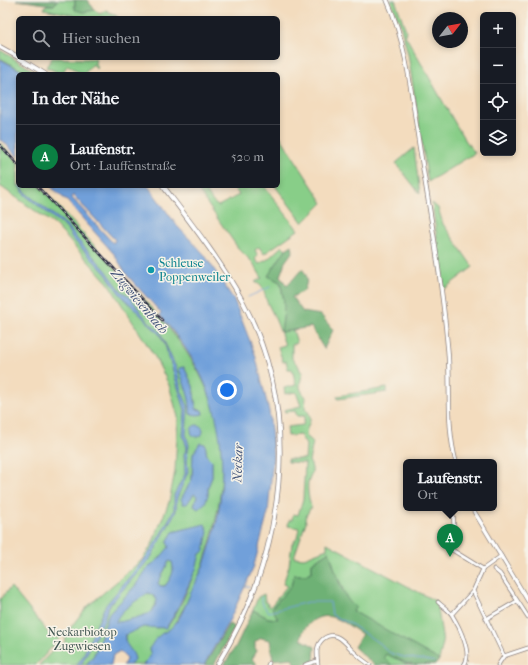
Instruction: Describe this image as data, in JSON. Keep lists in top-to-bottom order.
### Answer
{
  "water": ["Zugwiesenbach", "Neckar"],
  "parks": ["Neckarbiotop Zugwiesen"],
  "places": ["Schleuse Poppenweiler"],
  "north": "top right",
  "page": {
    "map_buttons": ["+", "−"],
    "search": "Hier suchen",
    "heading": "In der Nähe",
    "list": [
      {
        "mark": "A",
        "name": "Laufenstr.",
        "note": "Ort · Lauffenstraße",
        "value": "520 m"
      }
    ],
    "popup": ["Laufenstr.", "Ort"],
    "pins": "A"
  }
}
